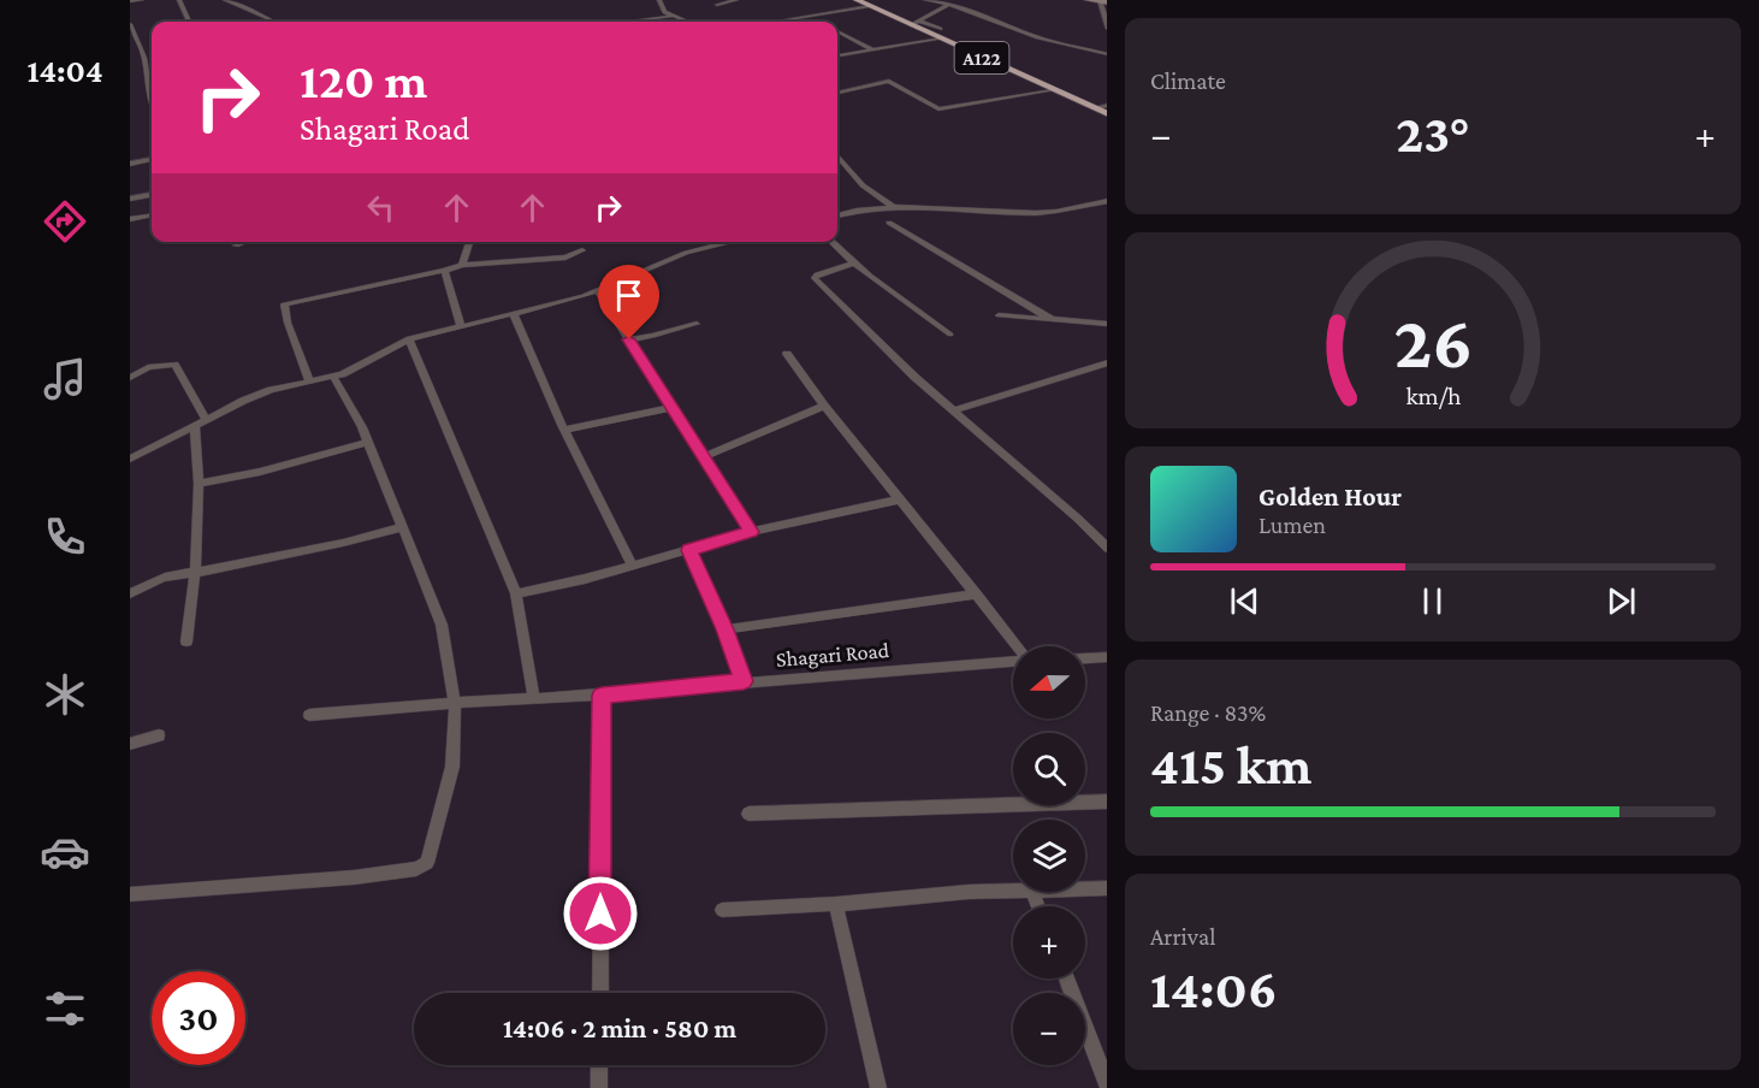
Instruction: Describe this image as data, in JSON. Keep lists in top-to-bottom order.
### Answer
{
  "streets": {
    "highway": ["A122"],
    "street": ["Shagari Road"]
  },
  "north": "left",
  "page": {
    "tabs": "14:04",
    "tile": [
      "Climate",
      ["Range · 83%", "415 km"],
      ["Arrival", "14:06"]
    ],
    "turn": ["120 m", "Shagari Road"],
    "heat": ["−", "23°", "+"],
    "song": ["Golden Hour", "Lumen"],
    "map_buttons": ["+", "−"],
    "limit": "30",
    "trip": "14:06 · 2 min · 580 m",
    "gauge": ["26", "km/h"]
  }
}
